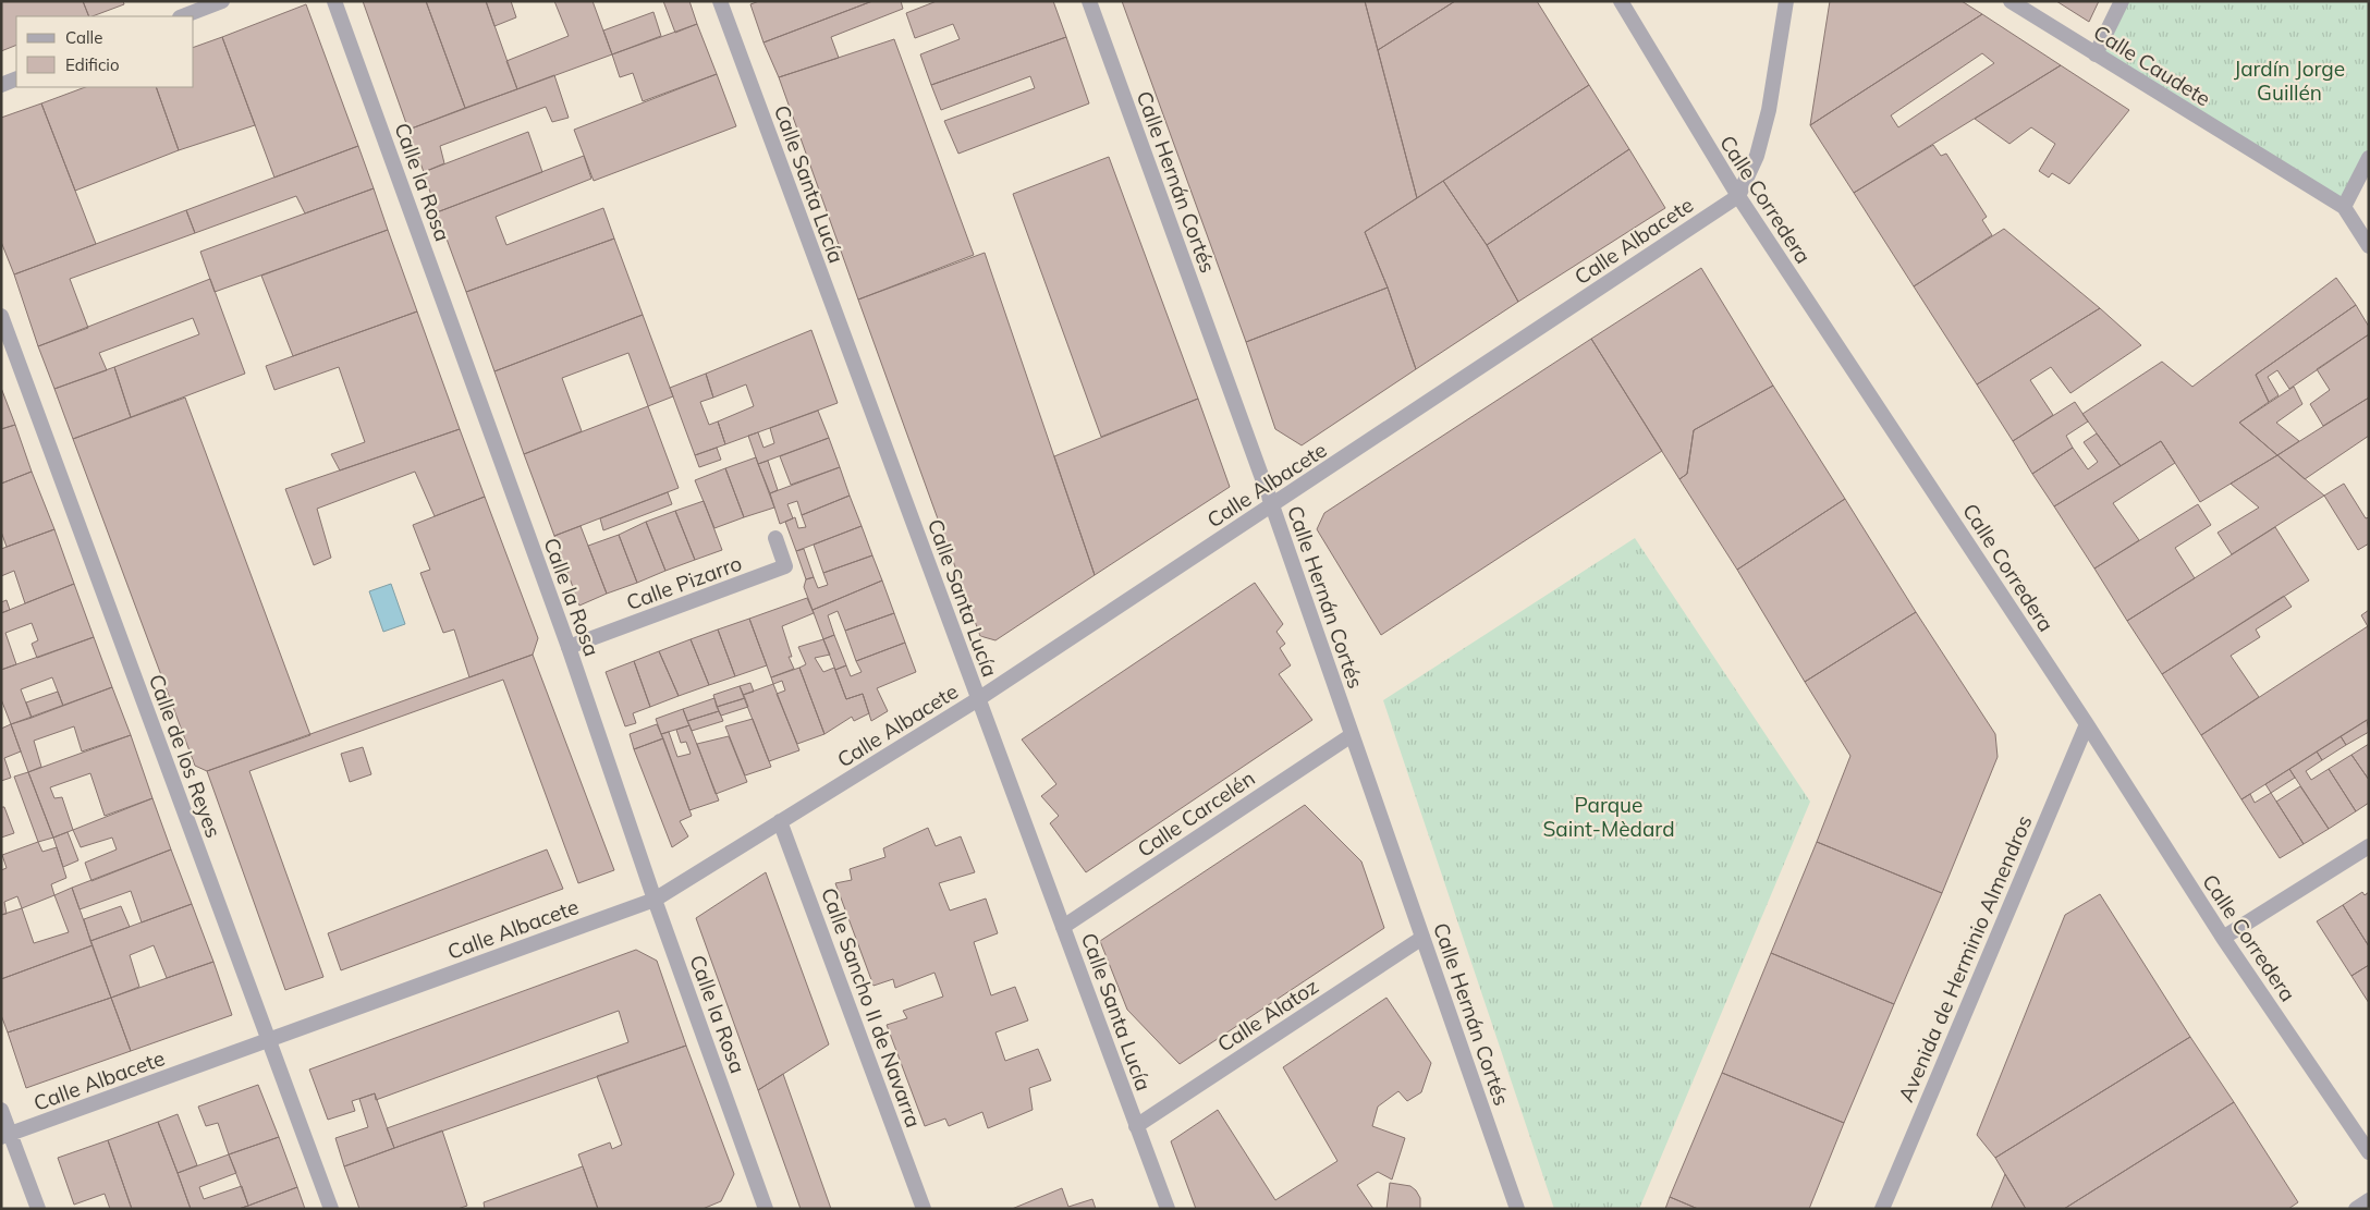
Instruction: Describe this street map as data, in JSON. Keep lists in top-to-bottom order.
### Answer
{
  "streets": {
    "street": [
      "Calle Caudete",
      "Calle la Rosa",
      "Calle Hernán Cortés",
      "Calle Santa Lucía",
      "Calle Corredera",
      "Calle Albacete",
      "Calle Pizarro",
      "Calle de los Reyes",
      "Calle Carcelén",
      "Avenida de Herminio Almendros",
      "Calle Sancho II de Navarra",
      "Calle Alatoz"
    ]
  },
  "crossings": [
    ["Calle la Rosa", "Calle Albacete"],
    ["Calle la Rosa", "Calle Pizarro"],
    ["Calle Hernán Cortés", "Calle Albacete"],
    ["Calle Hernán Cortés", "Calle Carcelén"],
    ["Calle Hernán Cortés", "Calle Alatoz"],
    ["Calle Santa Lucía", "Calle Albacete"],
    ["Calle Santa Lucía", "Calle Carcelén"],
    ["Calle Santa Lucía", "Calle Alatoz"],
    ["Calle Corredera", "Calle Albacete"],
    ["Calle Corredera", "Avenida de Herminio Almendros"],
    ["Calle Albacete", "Calle de los Reyes"],
    ["Calle Albacete", "Calle Sancho II de Navarra"]
  ],
  "parks": ["Jardín Jorge Guillén", "Parque Saint-Mèdard"],
  "legend": ["Calle", "Edificio"]
}
